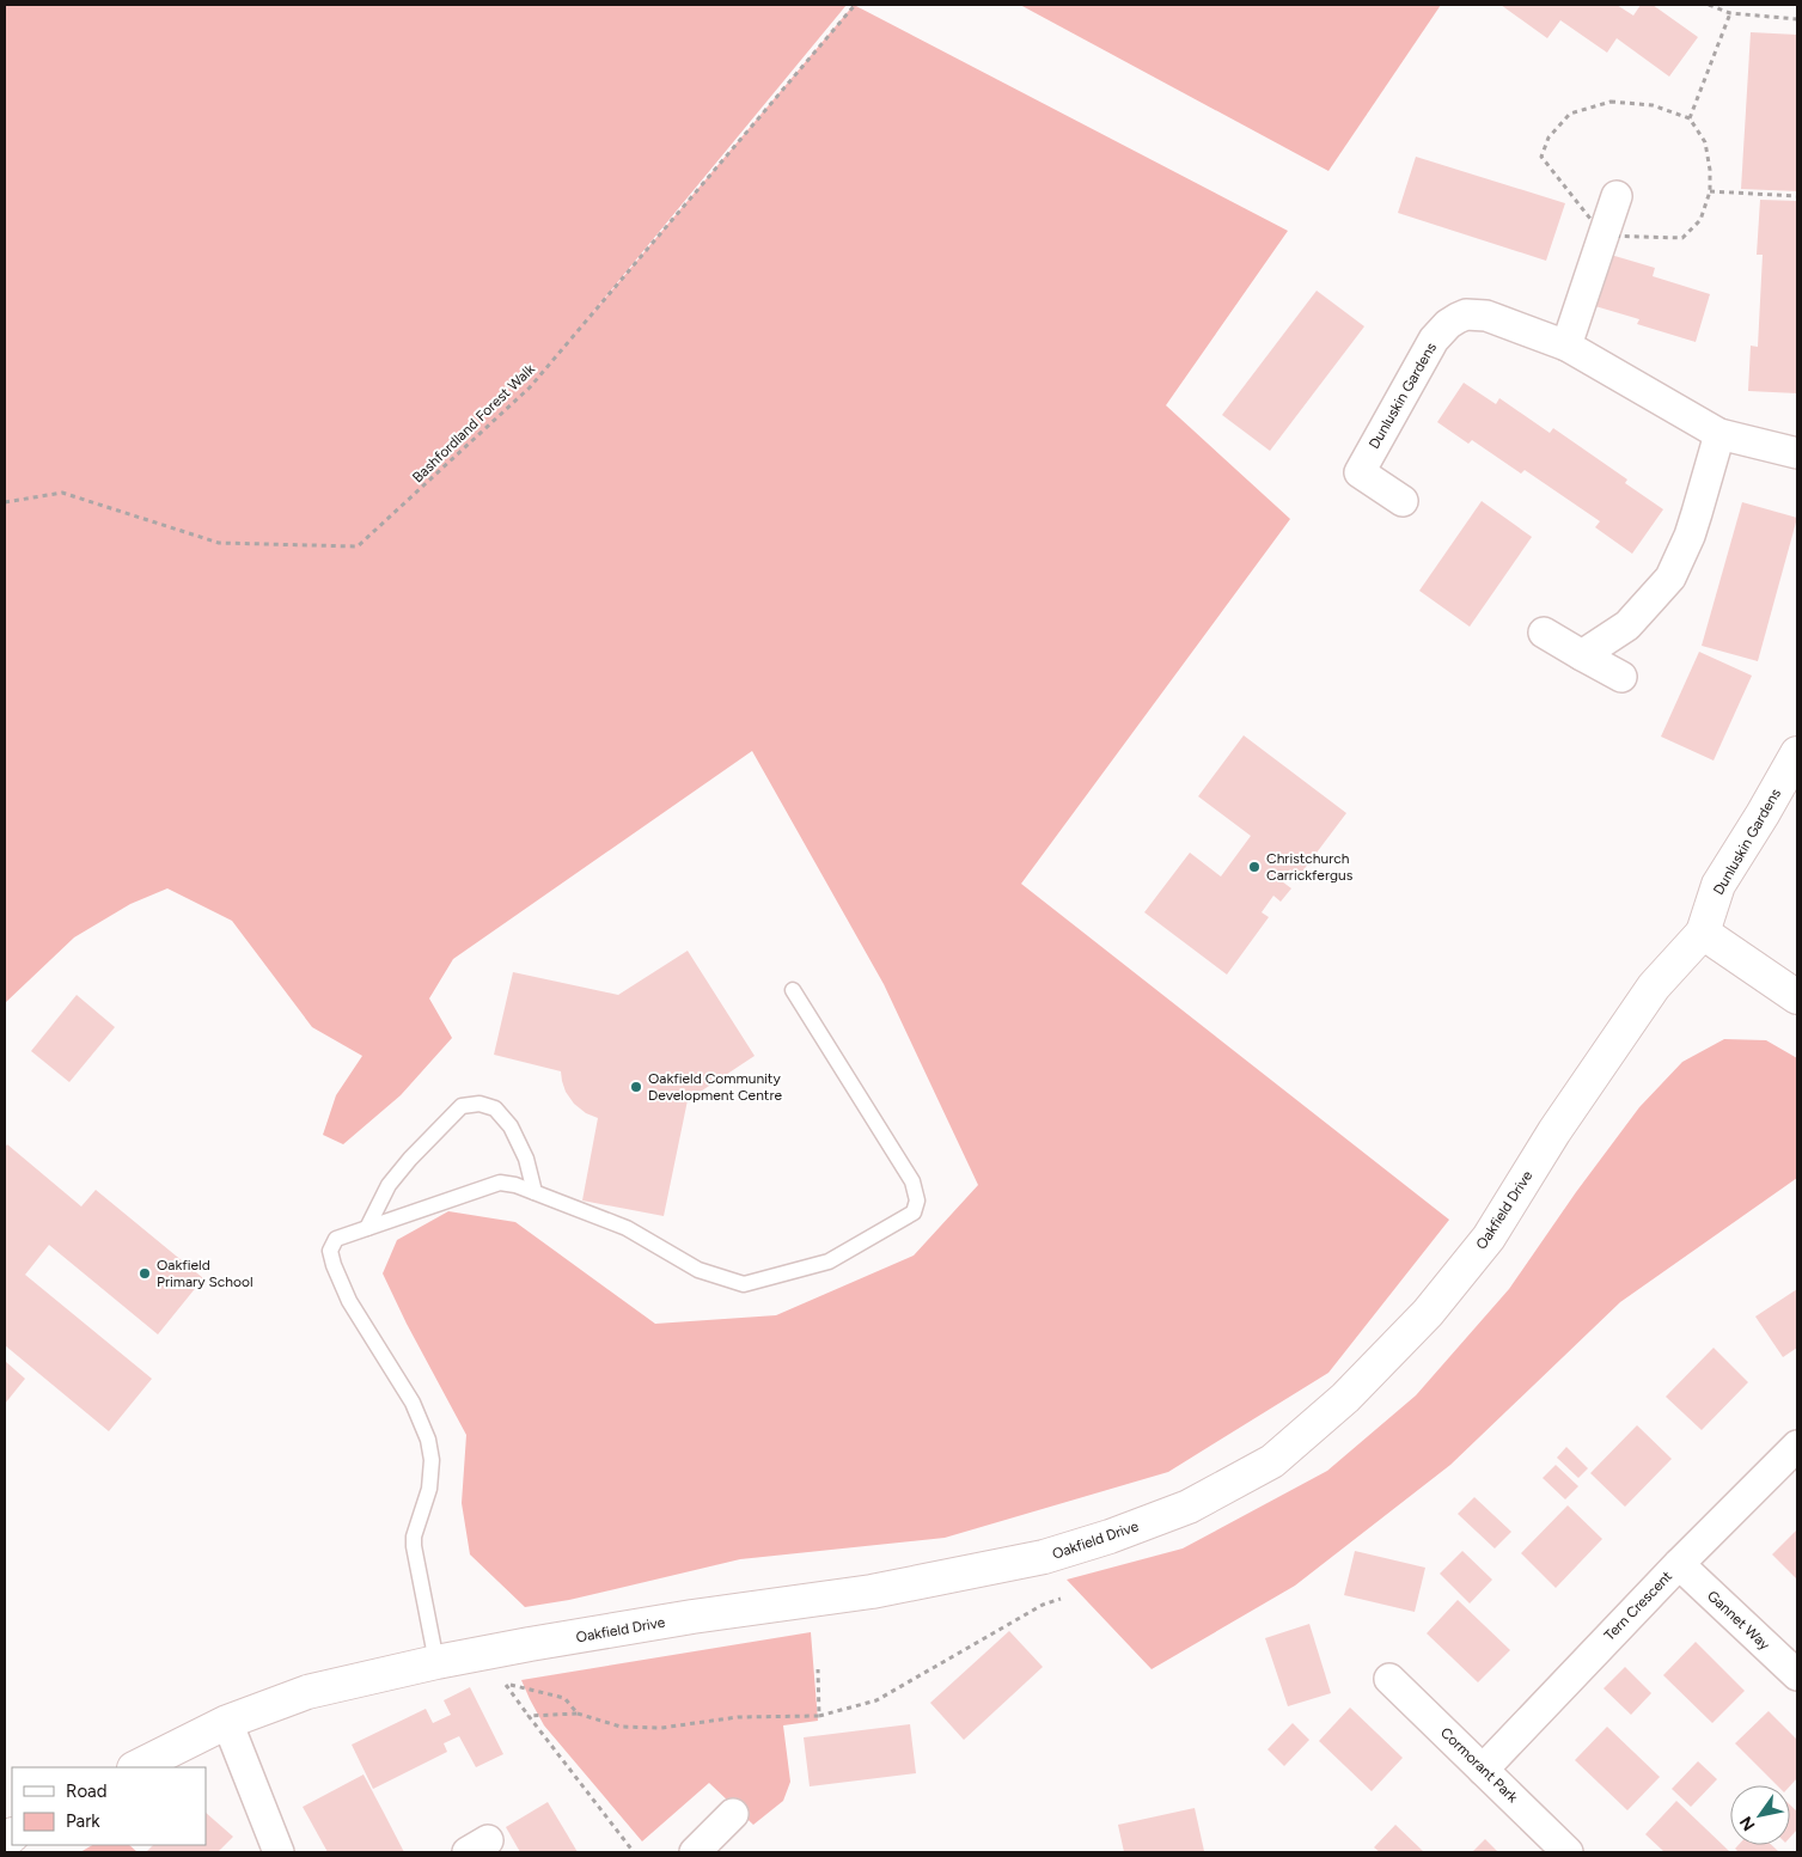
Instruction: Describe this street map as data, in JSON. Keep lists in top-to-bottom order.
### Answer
{
  "streets": {
    "street": [
      "Dunluskin Gardens",
      "Oakfield Drive",
      "Tern Crescent",
      "Gannet Way",
      "Cormorant Park"
    ],
    "path": ["Bashfordland Forest Walk"]
  },
  "crossings": [
    ["Dunluskin Gardens", "Oakfield Drive"],
    ["Tern Crescent", "Gannet Way"],
    ["Tern Crescent", "Cormorant Park"]
  ],
  "places": ["Christchurch Carrickfergus", "Oakfield Community Development Centre", "Oakfield Primary School"],
  "legend": ["Road", "Park"],
  "north": "bottom left"
}
